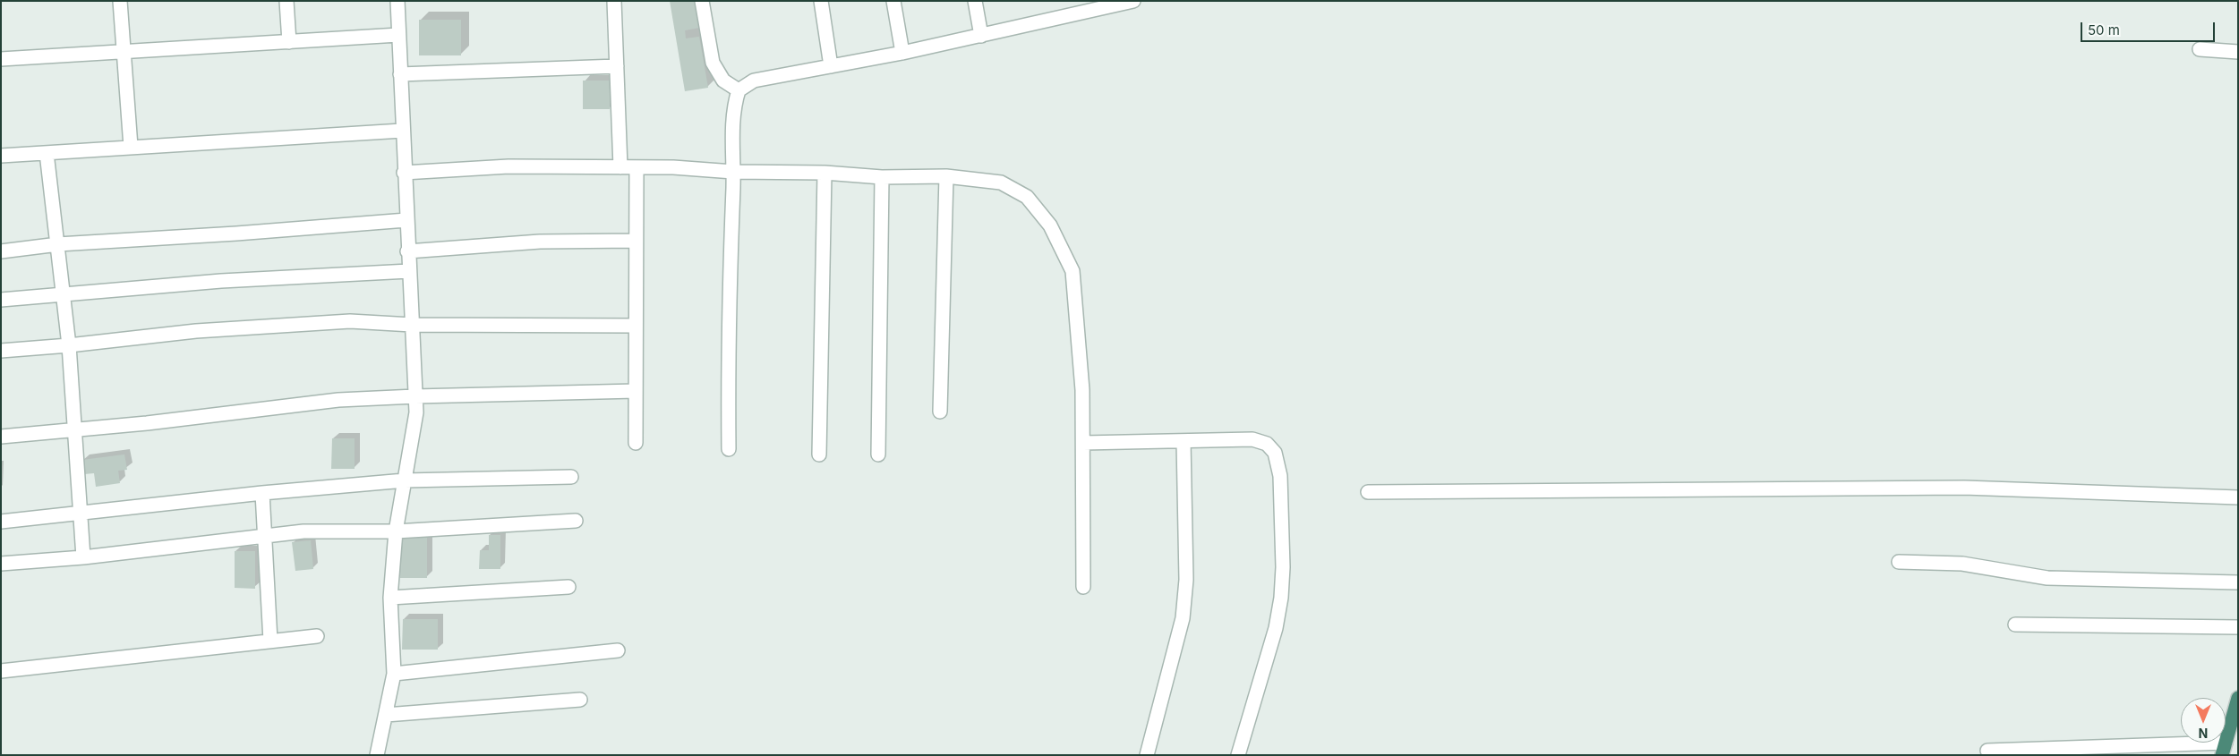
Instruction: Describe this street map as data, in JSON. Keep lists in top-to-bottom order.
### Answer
{
  "scale_bar": "50 m",
  "north": "bottom"
}
